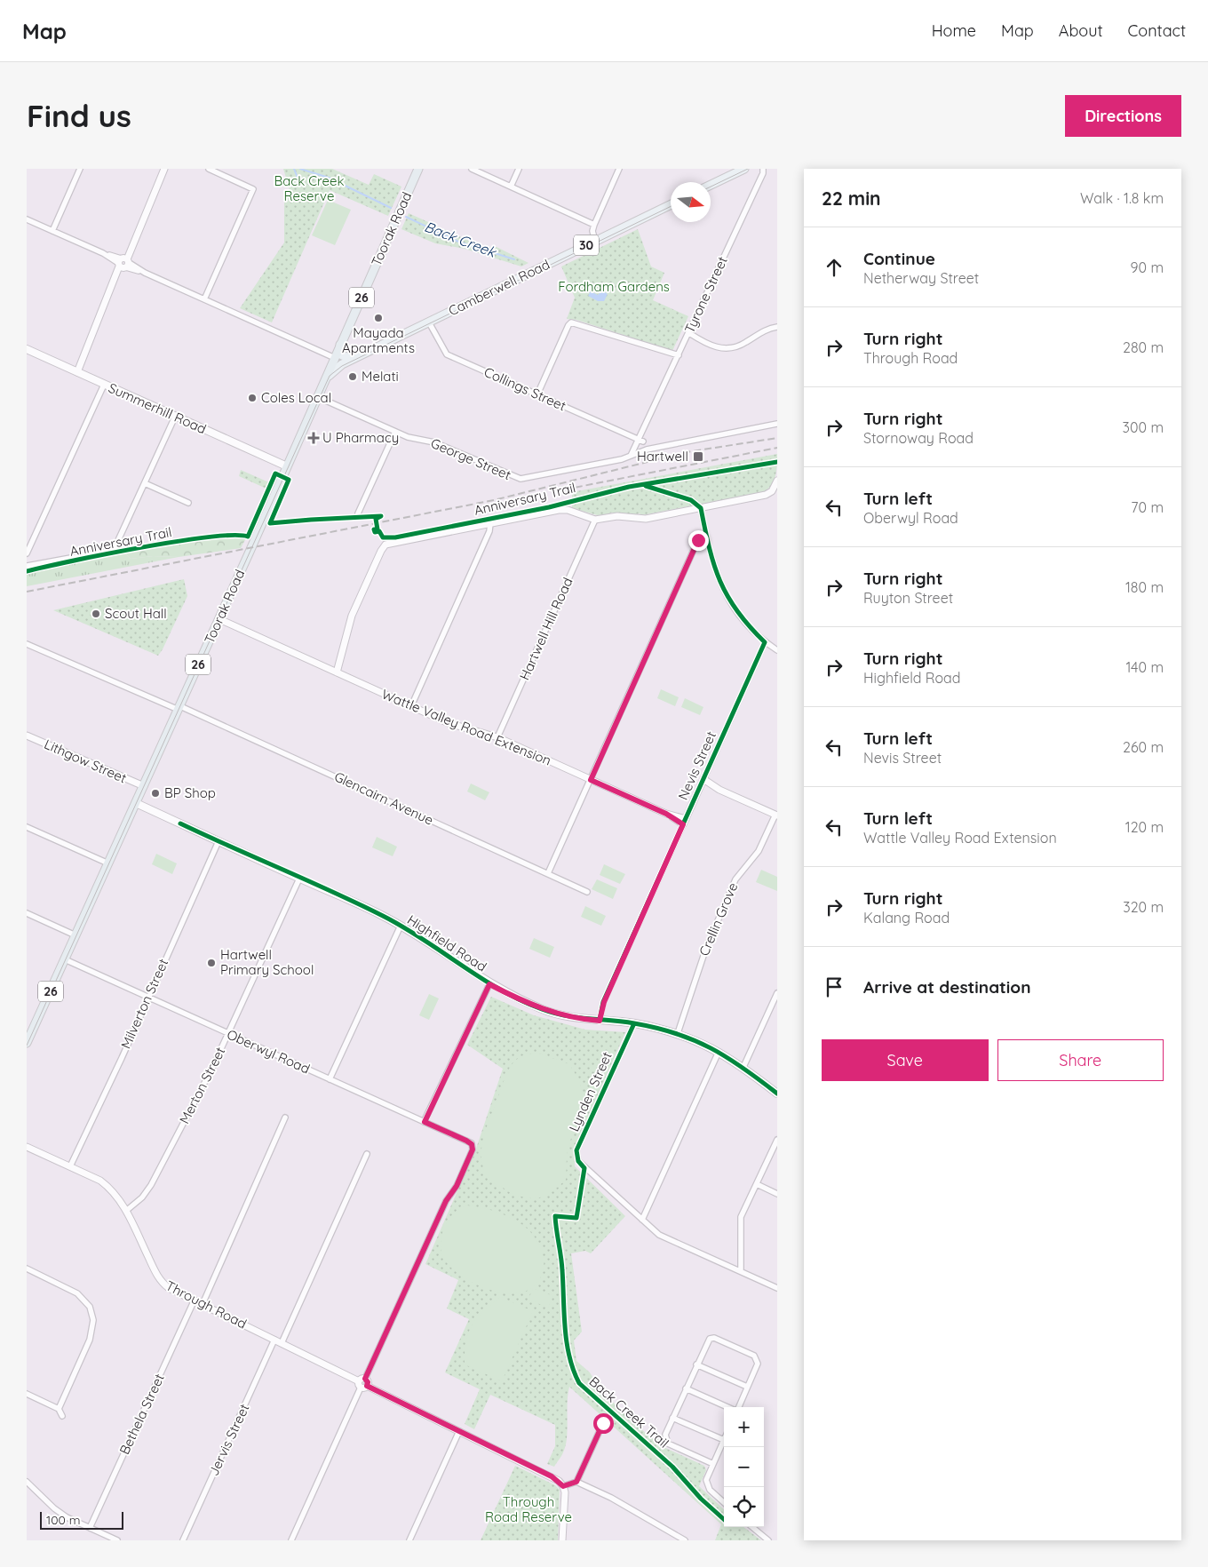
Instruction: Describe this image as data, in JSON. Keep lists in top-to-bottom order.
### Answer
{
  "streets": {
    "highway": ["Toorak Road", "26"],
    "main road": [
      "30",
      "Camberwell Road",
      "Summerhill Road",
      "Highfield Road"
    ],
    "street": [
      "Tyrone Street",
      "Collings Street",
      "George Street",
      "Hartwell Hill Road",
      "Wattle Valley Road Extension",
      "Lithgow Street",
      "Nevis Street",
      "Glencairn Avenue",
      "Crellin Grove",
      "Milverton Street",
      "Oberwyl Road",
      "Merton Street",
      "Lynden Street",
      "Through Road",
      "Bethela Street",
      "Jervis Street"
    ],
    "cycle path": ["Anniversary Trail", "Back Creek Trail"]
  },
  "crossings": [
    ["Toorak Road", "Camberwell Road"],
    ["Toorak Road", "Summerhill Road"],
    ["Toorak Road", "George Street"],
    ["Toorak Road", "Wattle Valley Road Extension"],
    ["Toorak Road", "Lithgow Street"],
    ["Toorak Road", "Glencairn Avenue"],
    ["Toorak Road", "Highfield Road"],
    ["Toorak Road", "Oberwyl Road"],
    ["Camberwell Road", "Collings Street"],
    ["Tyrone Street", "Collings Street"],
    ["Tyrone Street", "George Street"],
    ["Hartwell Hill Road", "Wattle Valley Road Extension"],
    ["Wattle Valley Road Extension", "Nevis Street"],
    ["Nevis Street", "Highfield Road"],
    ["Crellin Grove", "Highfield Road"],
    ["Highfield Road", "Milverton Street"],
    ["Highfield Road", "Merton Street"],
    ["Highfield Road", "Lynden Street"],
    ["Milverton Street", "Oberwyl Road"],
    ["Milverton Street", "Through Road"],
    ["Oberwyl Road", "Merton Street"],
    ["Merton Street", "Through Road"],
    ["Through Road", "Bethela Street"],
    ["Through Road", "Jervis Street"]
  ],
  "water": ["Back Creek"],
  "parks": ["Back Creek Reserve", "Fordham Gardens", "Through Road Reserve"],
  "places": {
    "other": [
      "Mayada Apartments",
      "Melati",
      "Coles Local",
      "Scout Hall",
      "BP Shop",
      "Hartwell Primary School"
    ],
    "health": ["U Pharmacy"],
    "transit": ["Hartwell"]
  },
  "scale_bar": "100 m",
  "north": "right",
  "page": {
    "header": "Map",
    "nav": [
      "Home",
      "Map",
      "About",
      "Contact"
    ],
    "buttons": [
      "Directions",
      ["Save", "Share"]
    ],
    "title": "Find us",
    "heading": ["22 min", "Walk · 1.8 km"],
    "list": [
      ["Continue", "Netherway Street", "90 m"],
      ["Turn right", "Through Road", "280 m"],
      ["Turn right", "Stornoway Road", "300 m"],
      ["Turn left", "Oberwyl Road", "70 m"],
      ["Turn right", "Ruyton Street", "180 m"],
      ["Turn right", "Highfield Road", "140 m"],
      ["Turn left", "Nevis Street", "260 m"],
      ["Turn left", "Wattle Valley Road Extension", "120 m"],
      ["Turn right", "Kalang Road", "320 m"],
      "Arrive at destination"
    ],
    "map_buttons": ["+", "−"],
    "scale": "100 m"
  }
}
